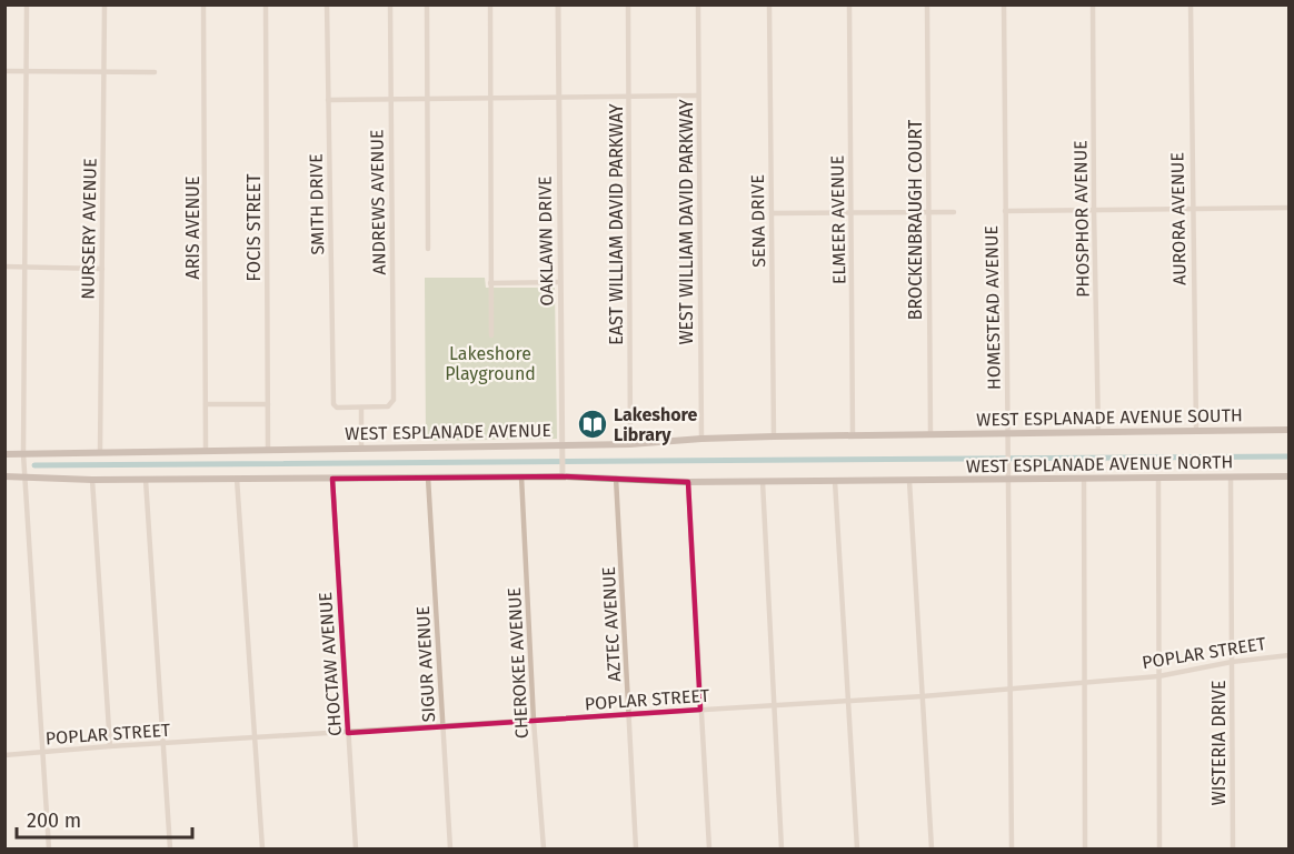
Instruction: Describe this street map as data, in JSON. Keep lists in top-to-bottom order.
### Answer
{
  "streets": {
    "main road": ["WEST ESPLANADE AVENUE SOUTH", "WEST ESPLANADE AVENUE", "WEST ESPLANADE AVENUE NORTH"],
    "street": [
      "ANDREWS AVENUE",
      "SMITH DRIVE",
      "PHOSPHOR AVENUE",
      "AURORA AVENUE",
      "ELMEER AVENUE",
      "BROCKENBRAUGH COURT",
      "SENA DRIVE",
      "WEST WILLIAM DAVID PARKWAY",
      "EAST WILLIAM DAVID PARKWAY",
      "ARIS AVENUE",
      "FOCIS STREET",
      "NURSERY AVENUE",
      "OAKLAWN DRIVE",
      "HOMESTEAD AVENUE",
      "AZTEC AVENUE",
      "POPLAR STREET",
      "CHEROKEE AVENUE",
      "CHOCTAW AVENUE",
      "SIGUR AVENUE",
      "WISTERIA DRIVE"
    ]
  },
  "crossings": [
    ["ANDREWS AVENUE", "SMITH DRIVE"],
    ["PHOSPHOR AVENUE", "WEST ESPLANADE AVENUE SOUTH"],
    ["AURORA AVENUE", "WEST ESPLANADE AVENUE SOUTH"],
    ["ELMEER AVENUE", "WEST ESPLANADE AVENUE"],
    ["BROCKENBRAUGH COURT", "WEST ESPLANADE AVENUE SOUTH"],
    ["BROCKENBRAUGH COURT", "WEST ESPLANADE AVENUE"],
    ["SENA DRIVE", "WEST ESPLANADE AVENUE"],
    ["WEST WILLIAM DAVID PARKWAY", "WEST ESPLANADE AVENUE"],
    ["EAST WILLIAM DAVID PARKWAY", "WEST ESPLANADE AVENUE"],
    ["ARIS AVENUE", "WEST ESPLANADE AVENUE"],
    ["FOCIS STREET", "WEST ESPLANADE AVENUE"],
    ["NURSERY AVENUE", "WEST ESPLANADE AVENUE"],
    ["OAKLAWN DRIVE", "WEST ESPLANADE AVENUE"],
    ["HOMESTEAD AVENUE", "WEST ESPLANADE AVENUE SOUTH"],
    ["HOMESTEAD AVENUE", "WEST ESPLANADE AVENUE NORTH"],
    ["HOMESTEAD AVENUE", "POPLAR STREET"],
    ["WEST ESPLANADE AVENUE SOUTH", "WEST ESPLANADE AVENUE"],
    ["WEST ESPLANADE AVENUE NORTH", "WISTERIA DRIVE"],
    ["AZTEC AVENUE", "POPLAR STREET"],
    ["POPLAR STREET", "CHEROKEE AVENUE"],
    ["POPLAR STREET", "CHOCTAW AVENUE"],
    ["POPLAR STREET", "SIGUR AVENUE"],
    ["POPLAR STREET", "WISTERIA DRIVE"]
  ],
  "parks": ["Lakeshore Playground"],
  "places": {
    "library": ["Lakeshore Library"]
  },
  "scale_bar": "200 m"
}
